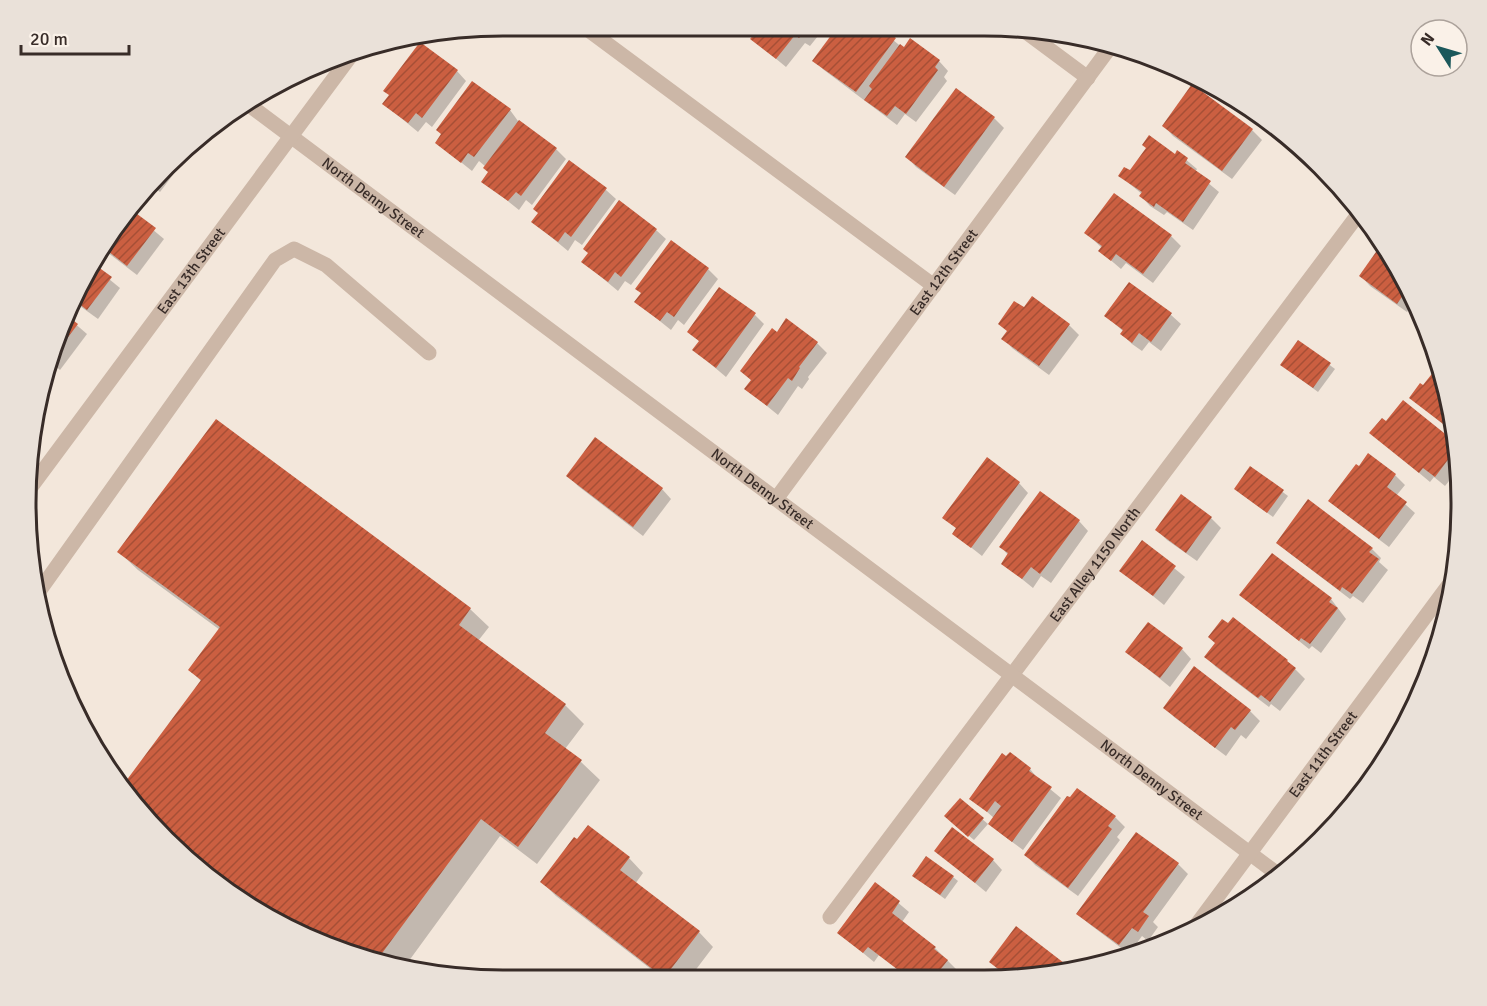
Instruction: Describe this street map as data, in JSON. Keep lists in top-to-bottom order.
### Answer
{
  "streets": {
    "street": [
      "North Denny Street",
      "East 13th Street",
      "East 12th Street",
      "East Alley 1150 North",
      "East 11th Street"
    ]
  },
  "crossings": [
    ["North Denny Street", "East 13th Street"],
    ["North Denny Street", "East 12th Street"],
    ["North Denny Street", "East Alley 1150 North"],
    ["North Denny Street", "East 11th Street"]
  ],
  "scale_bar": "20 m",
  "north": "top left"
}
